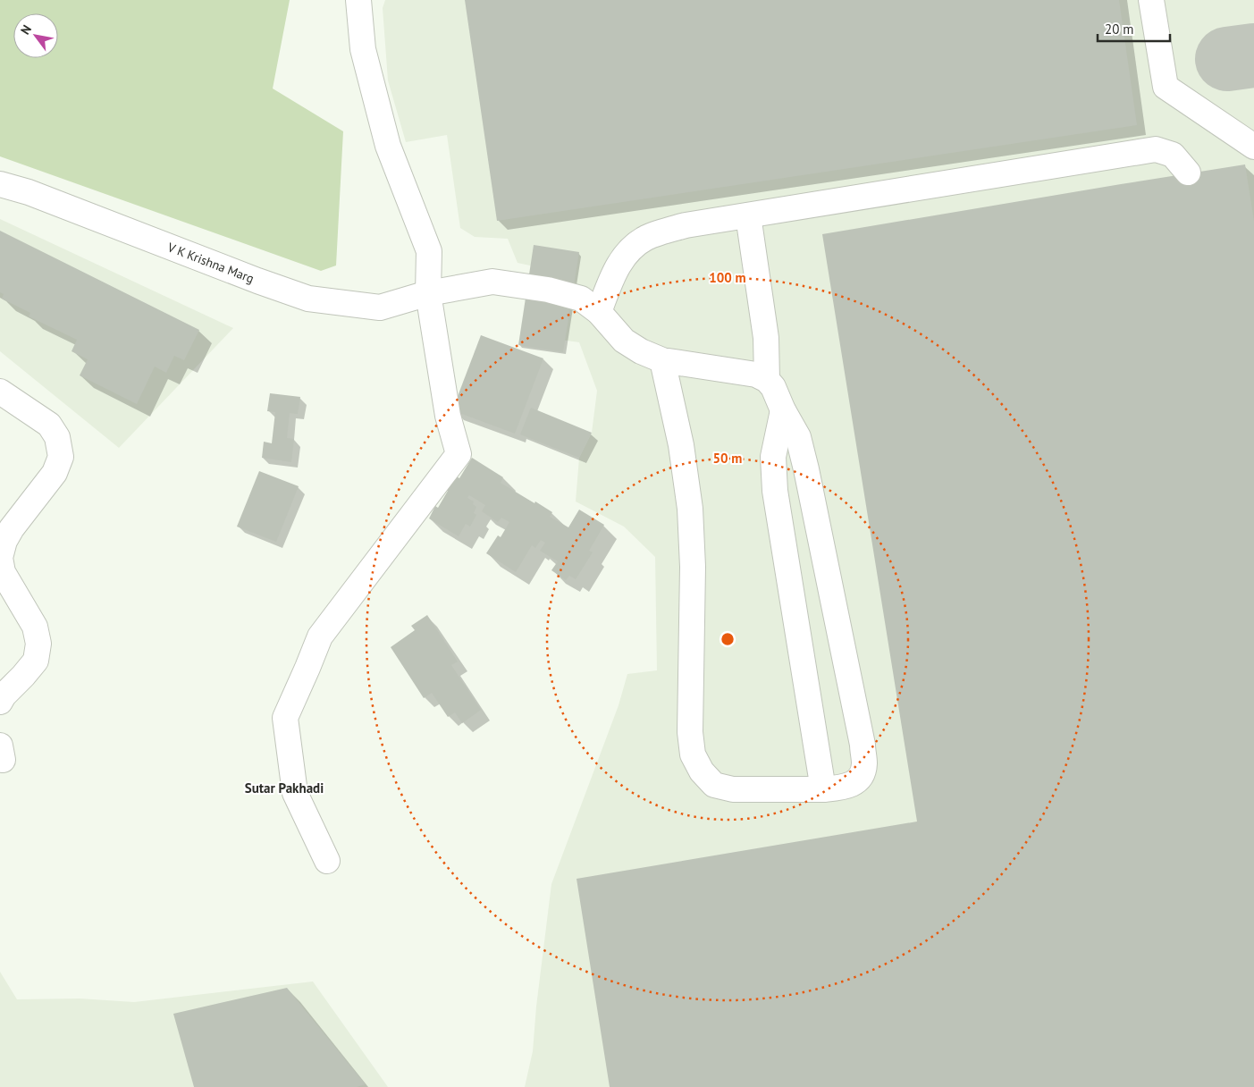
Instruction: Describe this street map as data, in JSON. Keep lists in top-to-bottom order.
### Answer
{
  "streets": {
    "street": ["V K Krishna Marg"]
  },
  "districts": ["Sutar Pakhadi"],
  "scale_bar": "20 m",
  "north": "top left",
  "rings": ["100 m", "50 m"]
}
